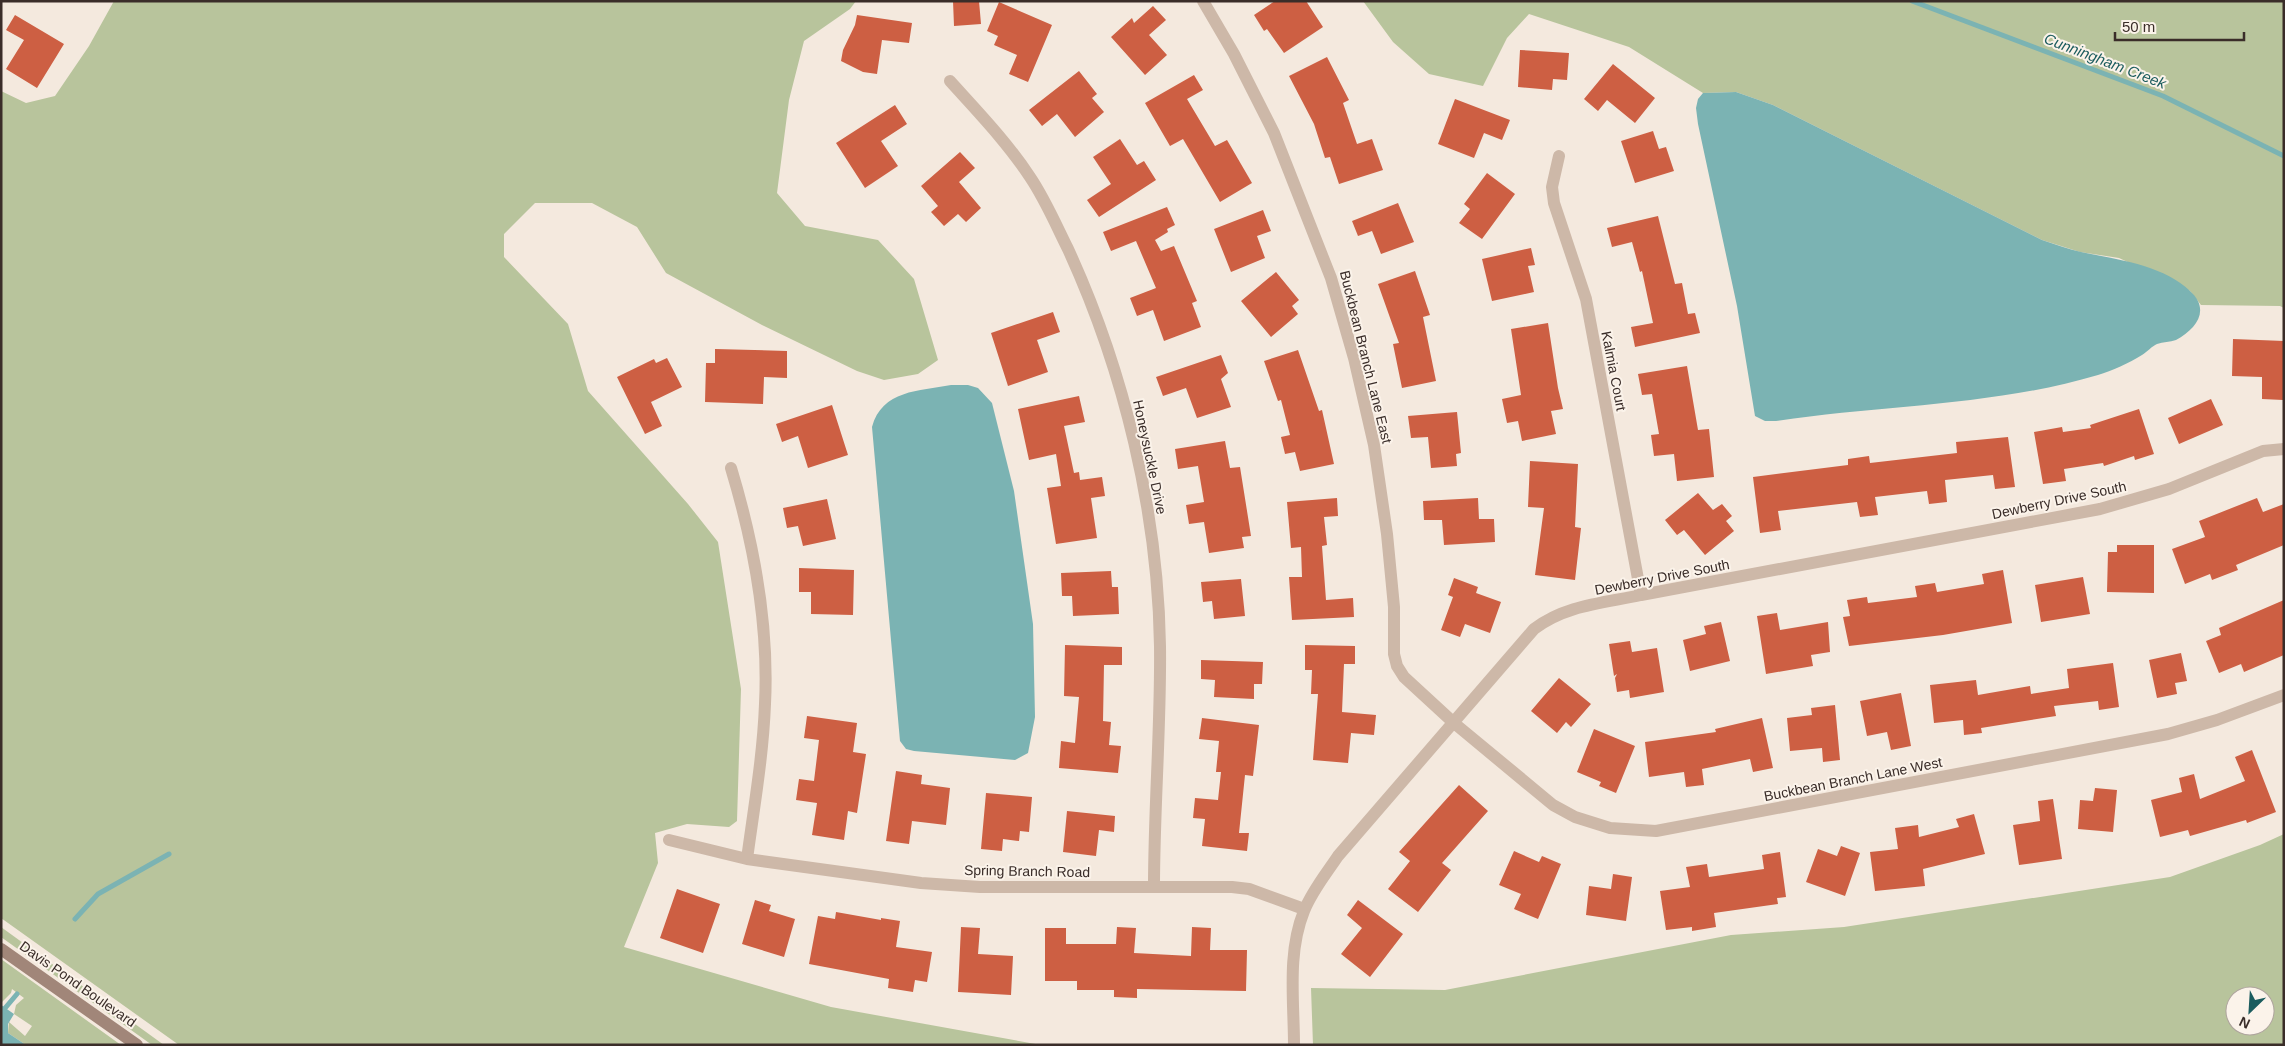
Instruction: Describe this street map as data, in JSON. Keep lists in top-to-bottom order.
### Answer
{
  "streets": {
    "street": [
      "Buckbean Branch Lane East",
      "Kalmia Court",
      "Honeysuckle Drive",
      "Dewberry Drive South",
      "Buckbean Branch Lane West",
      "Spring Branch Road",
      "Davis Pond Boulevard"
    ]
  },
  "crossings": [
    ["Buckbean Branch Lane East", "Dewberry Drive South"],
    ["Buckbean Branch Lane East", "Buckbean Branch Lane West"],
    ["Kalmia Court", "Dewberry Drive South"],
    ["Honeysuckle Drive", "Spring Branch Road"],
    ["Dewberry Drive South", "Buckbean Branch Lane West"],
    ["Dewberry Drive South", "Spring Branch Road"]
  ],
  "water": ["Cunningham Creek"],
  "scale_bar": "50 m",
  "north": "bottom left"
}
